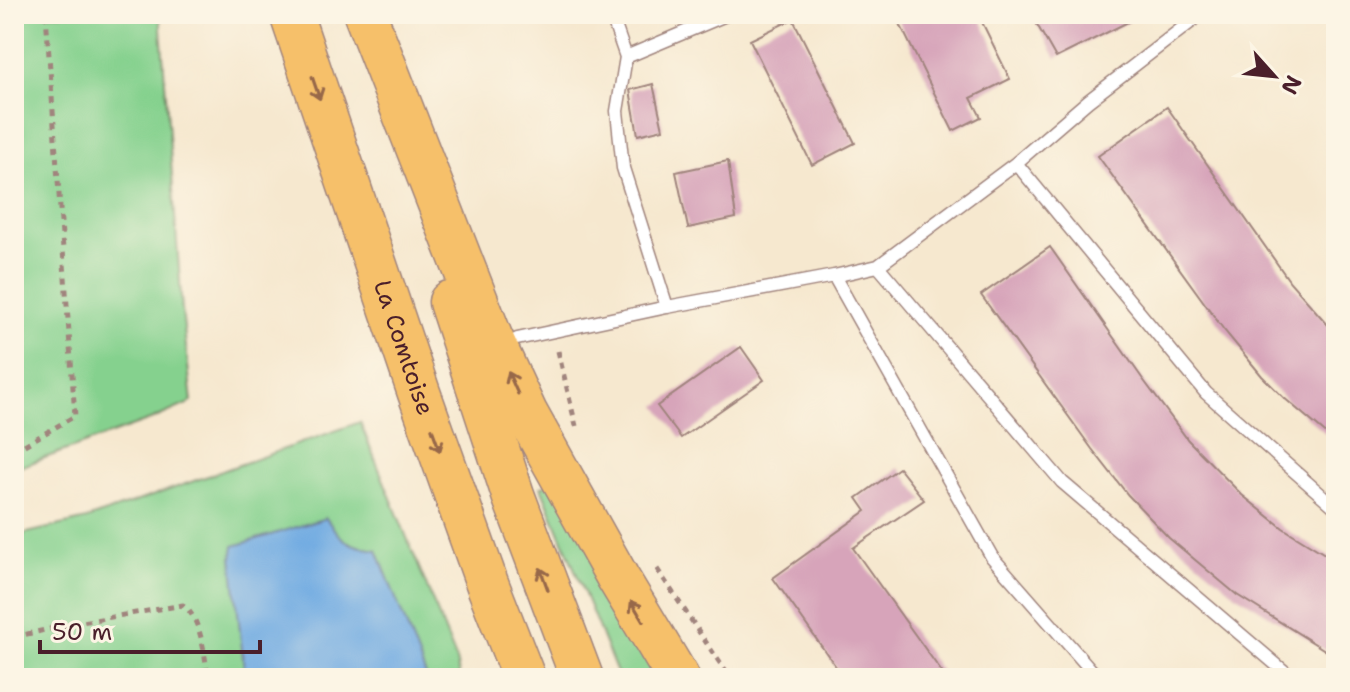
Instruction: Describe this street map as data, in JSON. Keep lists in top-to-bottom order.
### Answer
{
  "streets": {
    "highway": ["La Comtoise"]
  },
  "scale_bar": "50 m",
  "north": "bottom right"
}
